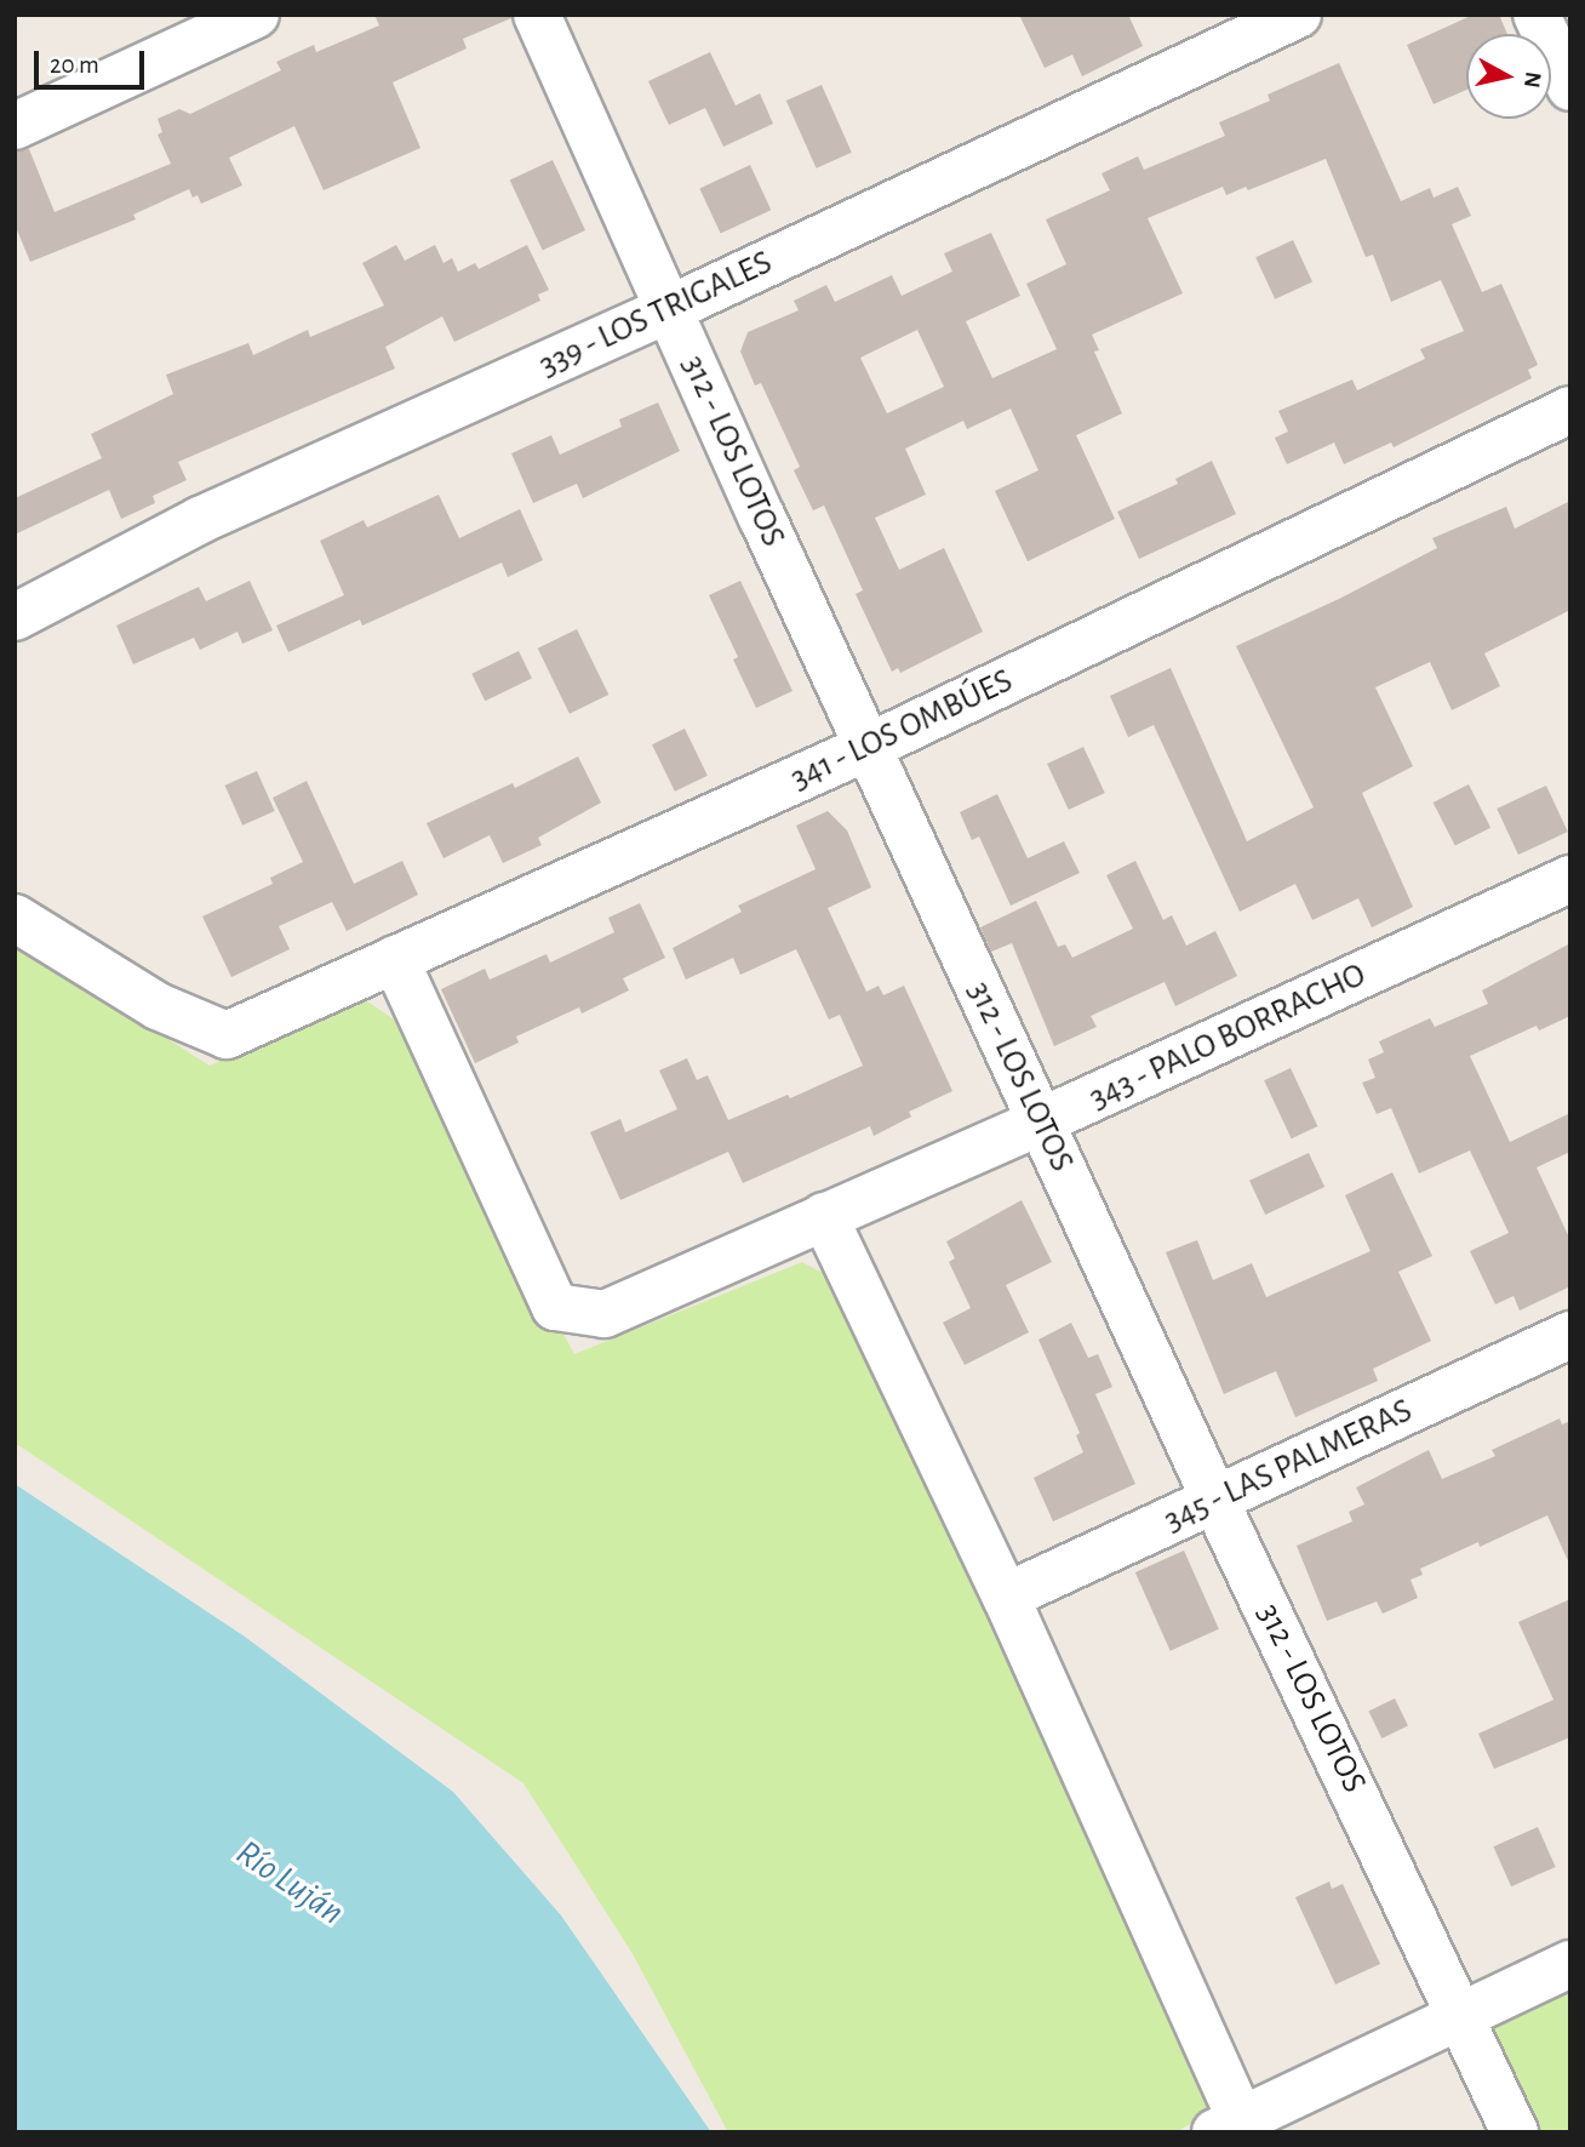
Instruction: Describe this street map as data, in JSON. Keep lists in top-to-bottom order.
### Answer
{
  "streets": {
    "street": [
      "339 - LOS TRIGALES",
      "312 - LOS LOTOS",
      "341 - LOS OMBÚES",
      "343 - PALO BORRACHO",
      "345 - LAS PALMERAS"
    ]
  },
  "crossings": [
    ["339 - LOS TRIGALES", "312 - LOS LOTOS"],
    ["312 - LOS LOTOS", "341 - LOS OMBÚES"],
    ["312 - LOS LOTOS", "343 - PALO BORRACHO"],
    ["312 - LOS LOTOS", "345 - LAS PALMERAS"],
    ["341 - LOS OMBÚES", "343 - PALO BORRACHO"]
  ],
  "water": ["Río Luján"],
  "scale_bar": "20 m",
  "north": "right"
}
